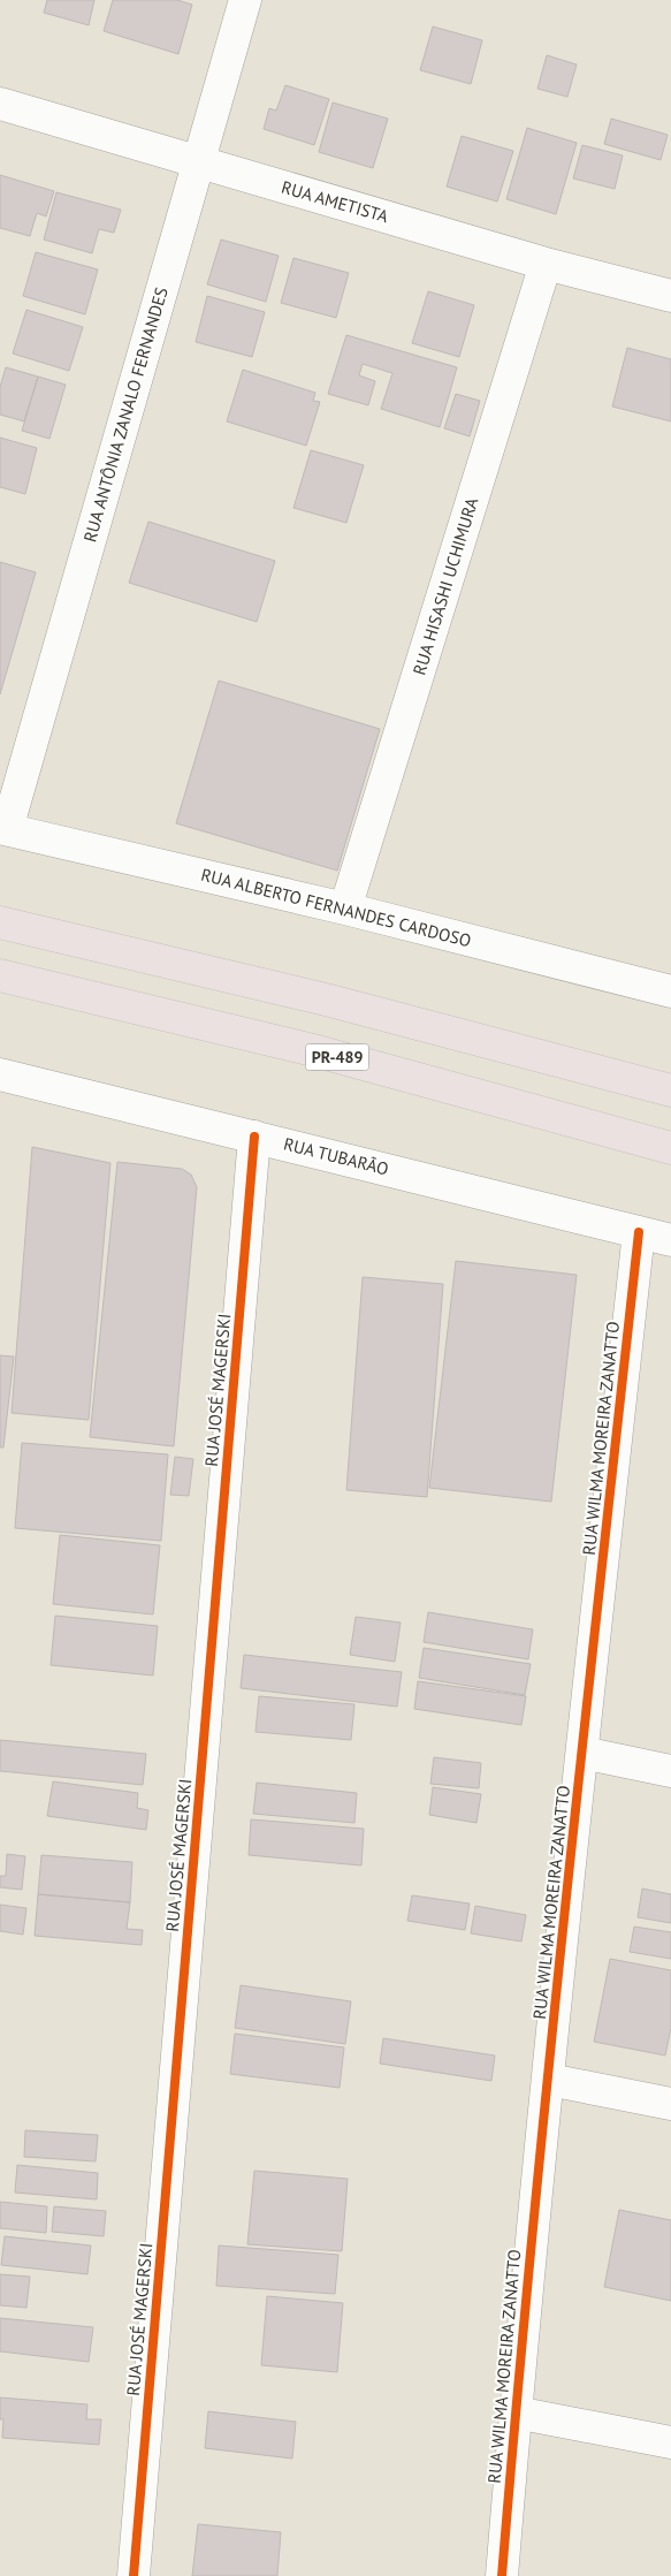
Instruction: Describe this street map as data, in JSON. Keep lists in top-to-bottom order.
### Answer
{
  "streets": {
    "main road": ["PR-489"],
    "street": [
      "RUA AMETISTA",
      "RUA ANTÔNIA ZANALO FERNANDES",
      "RUA HISASHI UCHIMURA",
      "RUA ALBERTO FERNANDES CARDOSO",
      "RUA TUBARÃO",
      "RUA JOSÉ MAGERSKI",
      "RUA WILMA MOREIRA ZANATTO"
    ]
  },
  "crossings": [
    ["RUA AMETISTA", "RUA ANTÔNIA ZANALO FERNANDES"],
    ["RUA AMETISTA", "RUA HISASHI UCHIMURA"],
    ["RUA ANTÔNIA ZANALO FERNANDES", "RUA ALBERTO FERNANDES CARDOSO"],
    ["RUA HISASHI UCHIMURA", "RUA ALBERTO FERNANDES CARDOSO"],
    ["RUA TUBARÃO", "RUA JOSÉ MAGERSKI"],
    ["RUA TUBARÃO", "RUA WILMA MOREIRA ZANATTO"]
  ]
}
